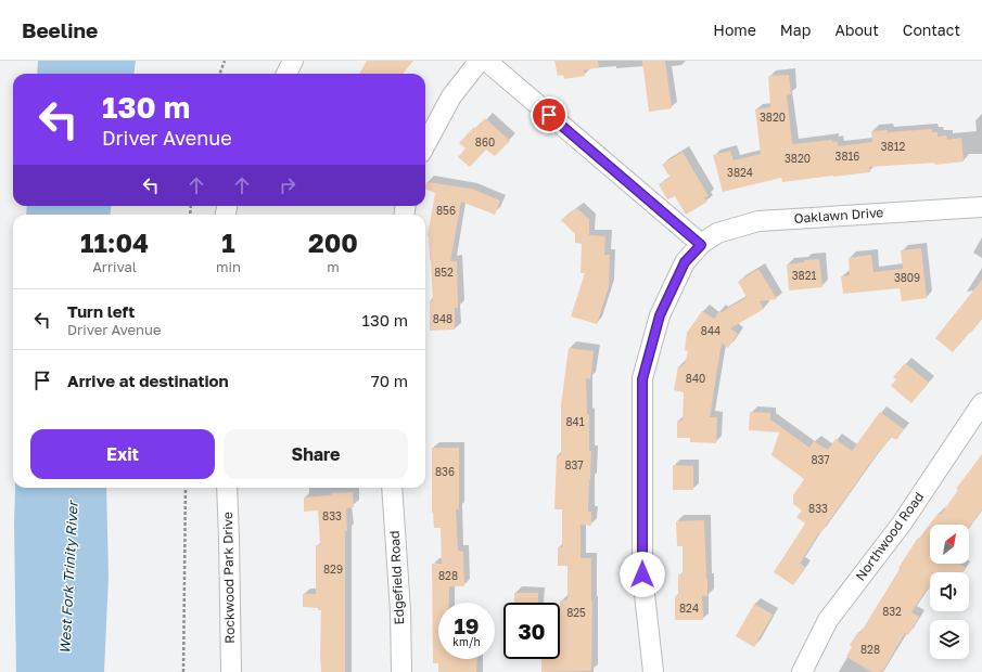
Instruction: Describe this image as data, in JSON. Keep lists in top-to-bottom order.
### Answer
{
  "streets": {
    "street": [
      "Oaklawn Drive",
      "Northwood Road",
      "Rockwood Park Drive",
      "Edgefield Road"
    ]
  },
  "water": ["West Fork Trinity River"],
  "house_numbers": [
    "3820",
    "860",
    "3812",
    "3816",
    "3820",
    "3824",
    "856",
    "852",
    "3821",
    "3809",
    "848",
    "844",
    "840",
    "841",
    "837",
    "837",
    "836",
    "833",
    "833",
    "829",
    "828",
    "824",
    "832",
    "825",
    "828"
  ],
  "north": "top right",
  "page": {
    "header": "Beeline",
    "nav": [
      "Home",
      "Map",
      "About",
      "Contact"
    ],
    "turn": ["130 m", "Driver Avenue"],
    "eta": [
      "11:04",
      "Arrival",
      "1",
      "min",
      "200",
      "m"
    ],
    "list": [
      {
        "name": "Turn left",
        "note": "Driver Avenue",
        "value": "130 m"
      },
      {
        "name": "Arrive at destination",
        "value": "70 m"
      }
    ],
    "buttons": ["Exit", "Share"],
    "speed": "19 km/h",
    "limit": "30"
  }
}
